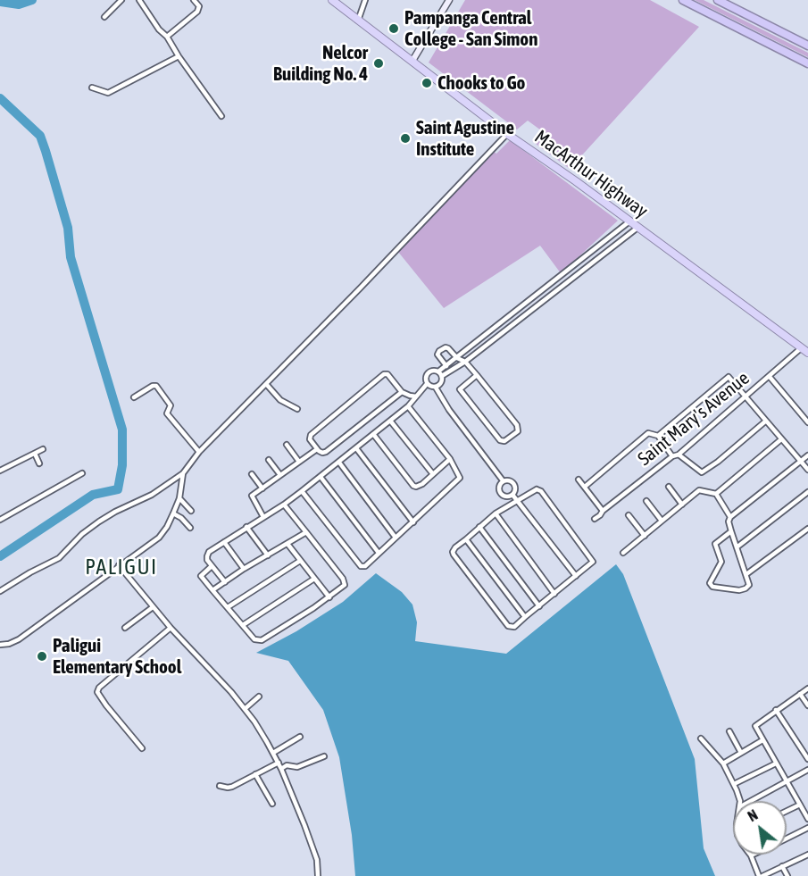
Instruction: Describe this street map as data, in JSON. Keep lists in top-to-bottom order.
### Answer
{
  "streets": {
    "highway": ["MacArthur Highway"],
    "street": ["Saint Mary's Avenue"]
  },
  "crossings": [
    ["MacArthur Highway", "Saint Mary's Avenue"]
  ],
  "districts": ["PALIGUI"],
  "places": [
    "Pampanga Central College - San Simon",
    "Nelcor Building No. 4",
    "Chooks to Go",
    "Saint Agustine Institute",
    "Paligui Elementary School"
  ],
  "north": "top left"
}
